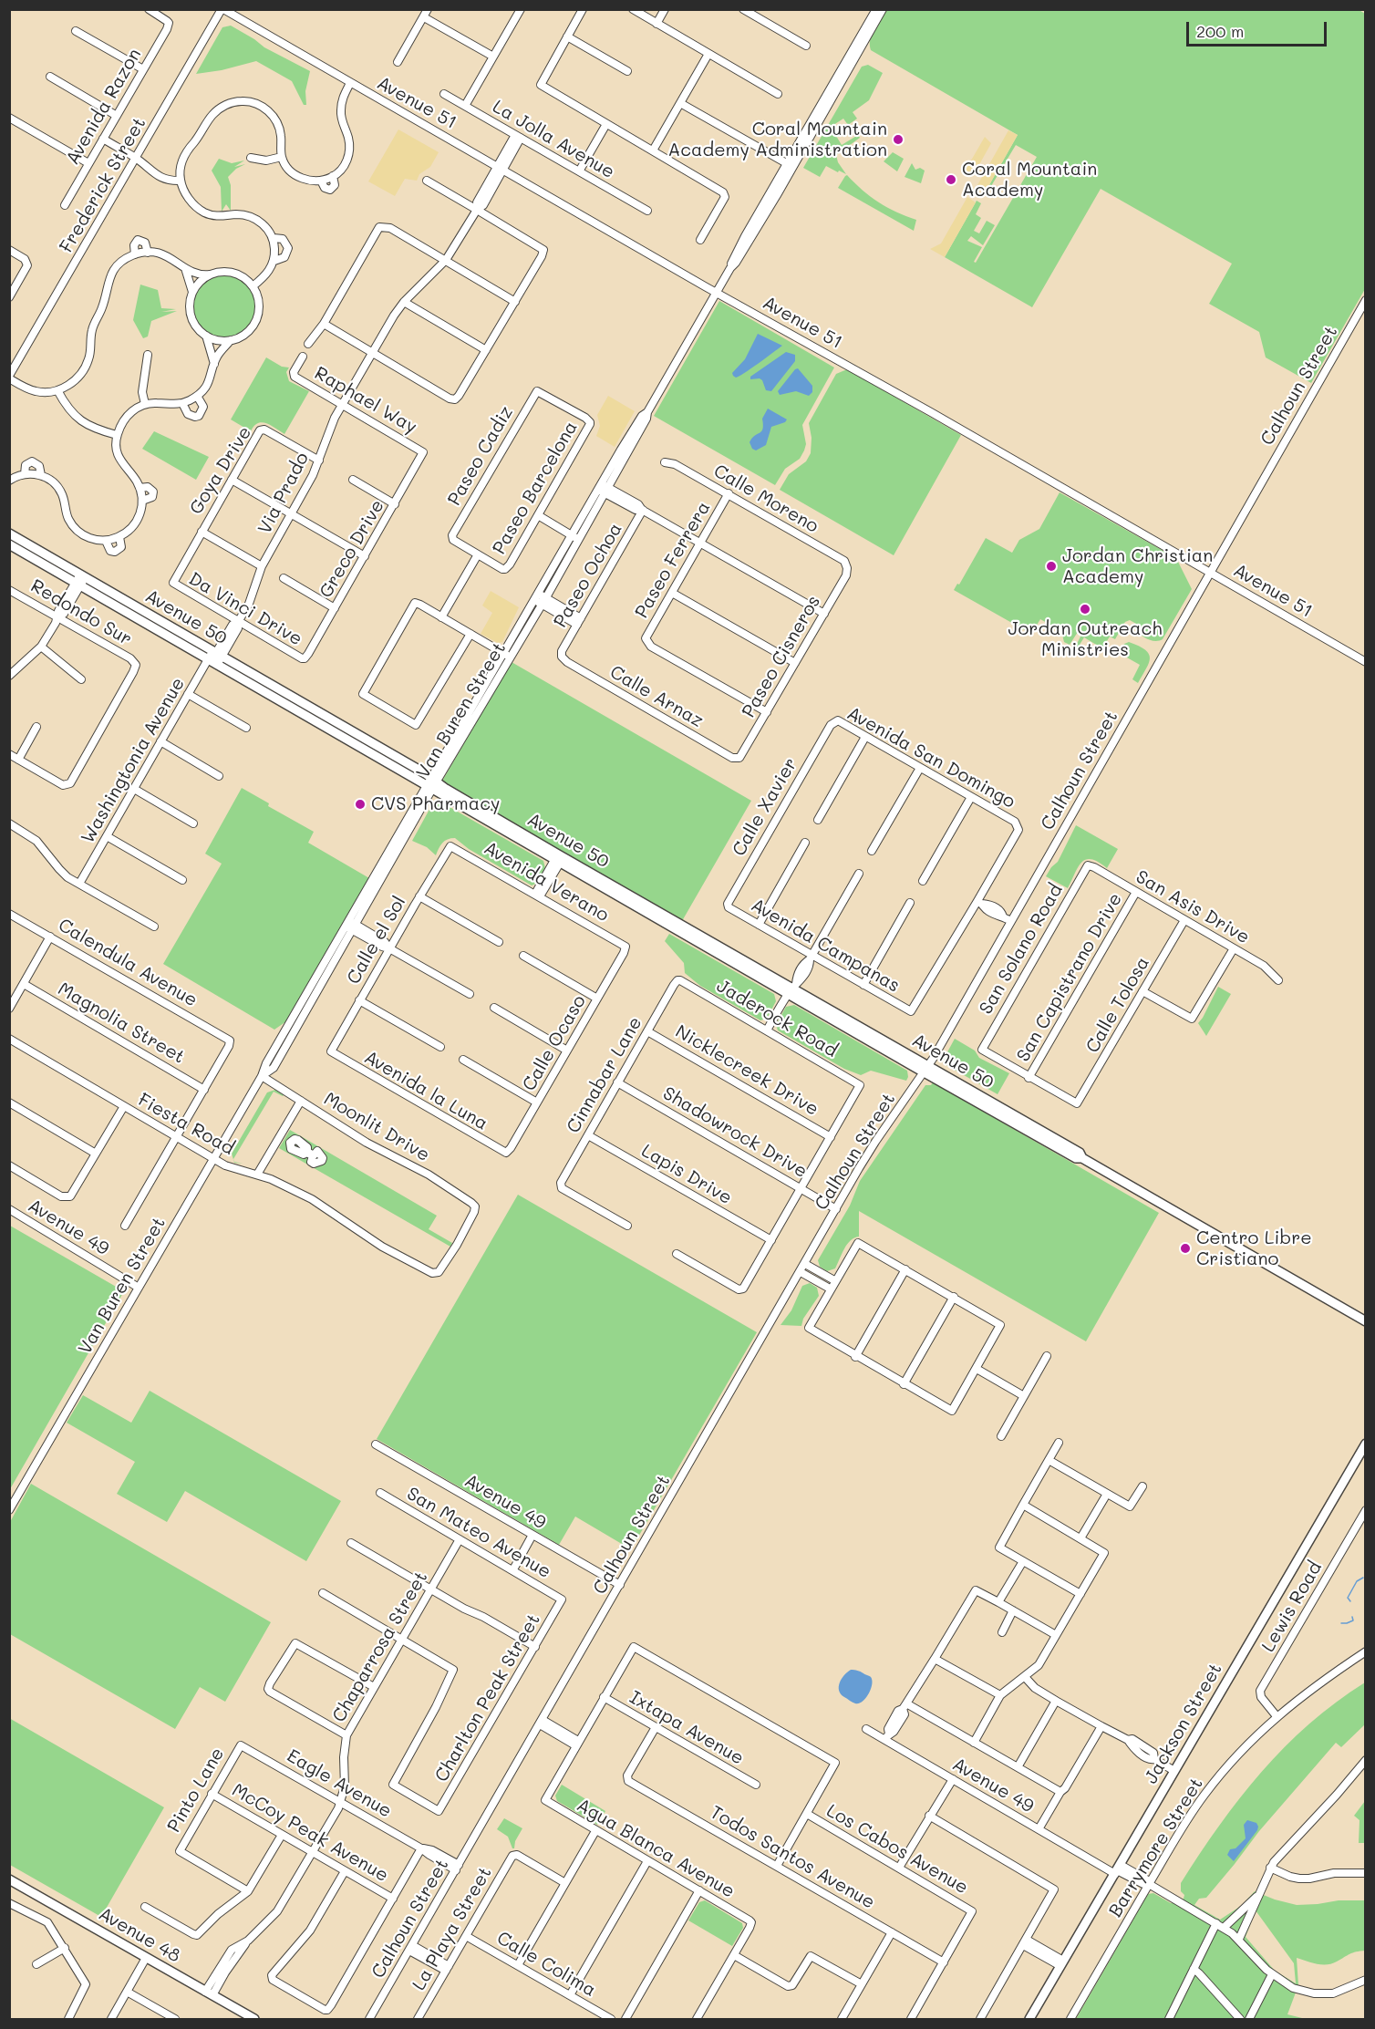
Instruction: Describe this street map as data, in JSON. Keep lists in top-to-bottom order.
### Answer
{
  "streets": {
    "main road": ["Avenue 50", "Jackson Street", "Avenue 48"],
    "street": [
      "Avenue 51",
      "Avenida Razon",
      "La Jolla Avenue",
      "Frederick Street",
      "Calhoun Street",
      "Raphael Way",
      "Paseo Cadiz",
      "Goya Drive",
      "Paseo Barcelona",
      "Via Prado",
      "Calle Moreno",
      "Greco Drive",
      "Paseo Ferrera",
      "Paseo Ochoa",
      "Da Vinci Drive",
      "Redondo Sur",
      "Paseo Cisneros",
      "Calle Arnaz",
      "Van Buren Street",
      "Avenida San Domingo",
      "Washingtonia Avenue",
      "Calle Xavier",
      "Avenida Verano",
      "San Asis Drive",
      "Calle el Sol",
      "Avenida Campanas",
      "San Solano Road",
      "Calendula Avenue",
      "San Capistrano Drive",
      "Calle Tolosa",
      "Jaderock Road",
      "Magnolia Street",
      "Calle Ocaso",
      "Nicklecreek Drive",
      "Cinnabar Lane",
      "Avenida la Luna",
      "Fiesta Road",
      "Moonlit Drive",
      "Shadowrock Drive",
      "Lapis Drive",
      "Avenue 49",
      "San Mateo Avenue",
      "Lewis Road",
      "Chaparrosa Street",
      "Charlton Peak Street",
      "Ixtapa Avenue",
      "Eagle Avenue",
      "Pinto Lane",
      "McCoy Peak Avenue",
      "Barrymore Street",
      "Agua Blanca Avenue",
      "Los Cabos Avenue",
      "Todos Santos Avenue",
      "La Playa Street",
      "Calle Colima"
    ]
  },
  "crossings": [
    ["Avenue 51", "Frederick Street"],
    ["Avenue 51", "Calhoun Street"],
    ["Avenue 51", "Via Prado"],
    ["Avenue 51", "Van Buren Street"],
    ["La Jolla Avenue", "Via Prado"],
    ["Calhoun Street", "Avenue 50"],
    ["Calhoun Street", "Shadowrock Drive"],
    ["Calhoun Street", "Avenue 49"],
    ["Calhoun Street", "Eagle Avenue"],
    ["Raphael Way", "Via Prado"],
    ["Raphael Way", "Greco Drive"],
    ["Paseo Cadiz", "Paseo Barcelona"],
    ["Goya Drive", "Via Prado"],
    ["Goya Drive", "Da Vinci Drive"],
    ["Via Prado", "Da Vinci Drive"],
    ["Via Prado", "Avenue 50"],
    ["Via Prado", "Washingtonia Avenue"],
    ["Calle Moreno", "Paseo Ferrera"],
    ["Calle Moreno", "Paseo Cisneros"],
    ["Greco Drive", "Da Vinci Drive"],
    ["Paseo Ferrera", "Paseo Cisneros"],
    ["Paseo Ochoa", "Calle Arnaz"],
    ["Avenue 50", "Van Buren Street"],
    ["Avenue 50", "Washingtonia Avenue"],
    ["Paseo Cisneros", "Calle Arnaz"],
    ["Van Buren Street", "Fiesta Road"],
    ["Van Buren Street", "Moonlit Drive"],
    ["Van Buren Street", "Avenue 49"],
    ["Avenida San Domingo", "Calle Xavier"],
    ["Avenida San Domingo", "Avenida Campanas"],
    ["Calle Xavier", "Avenida Campanas"],
    ["Avenida Verano", "Calle el Sol"],
    ["Avenida Verano", "Calle Ocaso"],
    ["San Asis Drive", "San Solano Road"],
    ["San Asis Drive", "San Capistrano Drive"],
    ["San Asis Drive", "Calle Tolosa"],
    ["Calle el Sol", "Avenida la Luna"],
    ["San Solano Road", "San Capistrano Drive"],
    ["San Solano Road", "Calle Tolosa"],
    ["Calendula Avenue", "Magnolia Street"],
    ["San Capistrano Drive", "Calle Tolosa"],
    ["Jaderock Road", "Nicklecreek Drive"],
    ["Jaderock Road", "Cinnabar Lane"],
    ["Calle Ocaso", "Avenida la Luna"],
    ["Nicklecreek Drive", "Cinnabar Lane"],
    ["Cinnabar Lane", "Shadowrock Drive"],
    ["Cinnabar Lane", "Lapis Drive"],
    ["Fiesta Road", "Moonlit Drive"],
    ["Avenue 49", "Jackson Street"],
    ["Avenue 49", "Barrymore Street"],
    ["San Mateo Avenue", "Chaparrosa Street"],
    ["San Mateo Avenue", "Charlton Peak Street"],
    ["Lewis Road", "Barrymore Street"],
    ["Chaparrosa Street", "Charlton Peak Street"],
    ["Chaparrosa Street", "Eagle Avenue"],
    ["Chaparrosa Street", "McCoy Peak Avenue"],
    ["Chaparrosa Street", "Avenue 48"],
    ["Ixtapa Avenue", "Todos Santos Avenue"],
    ["Eagle Avenue", "Pinto Lane"],
    ["Pinto Lane", "McCoy Peak Avenue"],
    ["Los Cabos Avenue", "Todos Santos Avenue"],
    ["La Playa Street", "Calle Colima"]
  ],
  "places": [
    "Coral Mountain Academy Administration",
    "Coral Mountain Academy",
    "Jordan Christian Academy",
    "Jordan Outreach Ministries",
    "CVS Pharmacy",
    "Centro Libre Cristiano"
  ],
  "scale_bar": "200 m"
}
